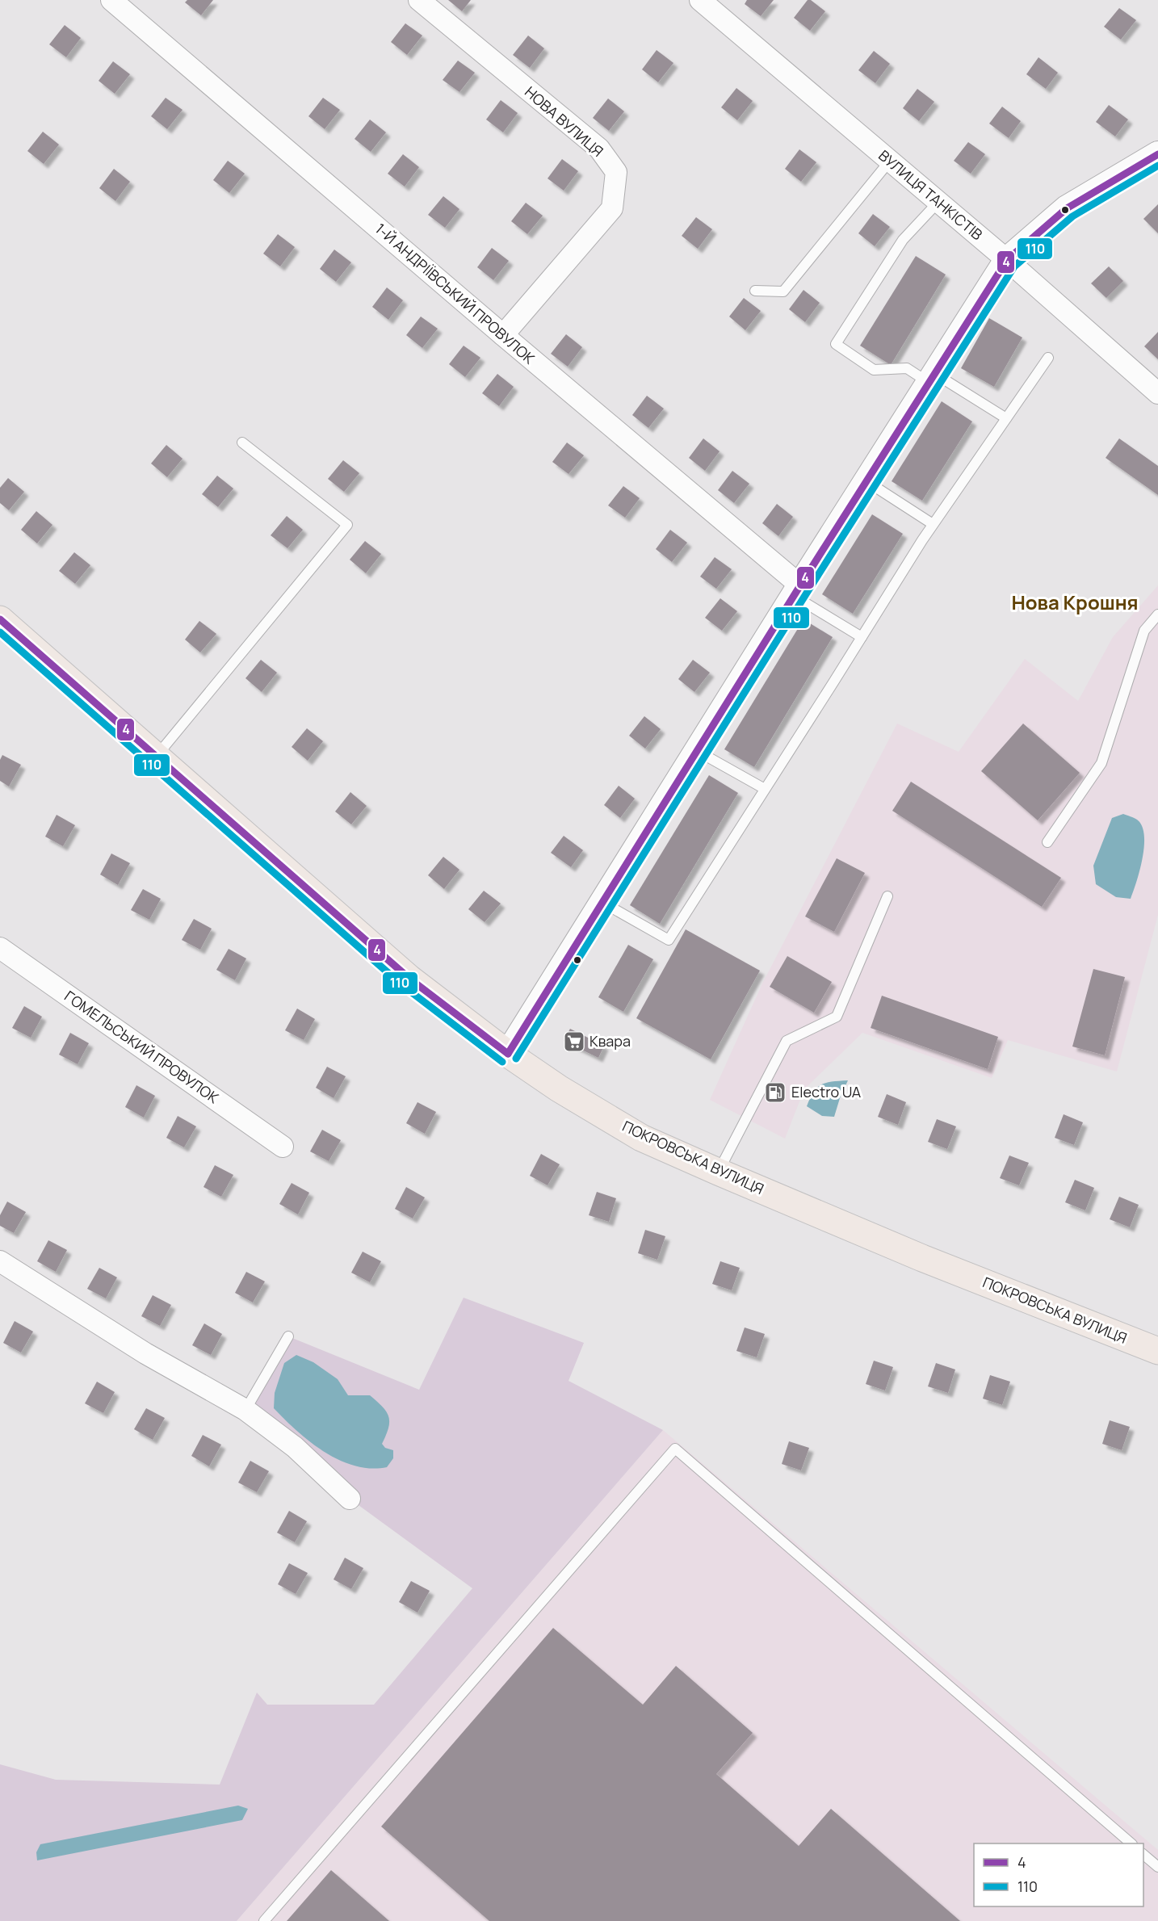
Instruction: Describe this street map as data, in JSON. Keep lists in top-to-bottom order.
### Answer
{
  "streets": {
    "highway": ["ПОКРОВСЬКА ВУЛИЦЯ"],
    "street": [
      "НОВА ВУЛИЦЯ",
      "ВУЛИЦЯ ТАНКІСТІВ",
      "1-Й АНДРІЇВСЬКИЙ ПРОВУЛОК",
      "ГОМЕЛЬСЬКИЙ ПРОВУЛОК"
    ]
  },
  "crossings": [
    ["НОВА ВУЛИЦЯ", "1-Й АНДРІЇВСЬКИЙ ПРОВУЛОК"]
  ],
  "districts": ["Нова Крошня"],
  "places": {
    "supermarket": ["Квара"],
    "fuel station": ["Electro UA"]
  },
  "lines": ["transit line 4", "transit line 110"],
  "legend": ["4", "110"]
}
